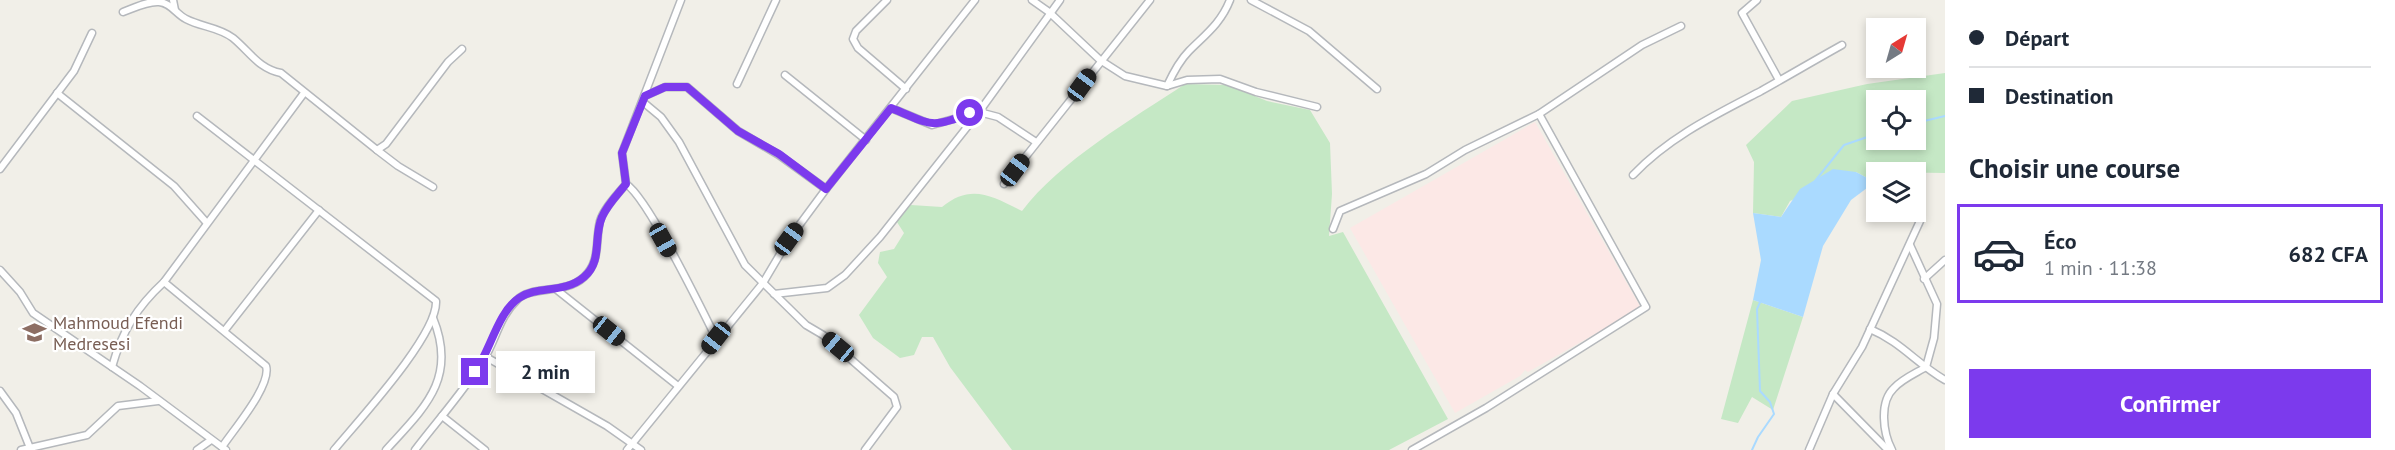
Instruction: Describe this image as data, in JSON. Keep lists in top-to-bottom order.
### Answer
{
  "places": {
    "school or university": ["Mahmoud Efendi Medresesi"]
  },
  "north": "top right",
  "page": {
    "banner": ["Départ", "Destination"],
    "heading": "Choisir une course",
    "list": [
      {
        "name": "Éco",
        "note": "1 min · 11:38",
        "value": "682 CFA"
      }
    ],
    "bubble": "2 min",
    "buttons": "Confirmer"
  }
}
